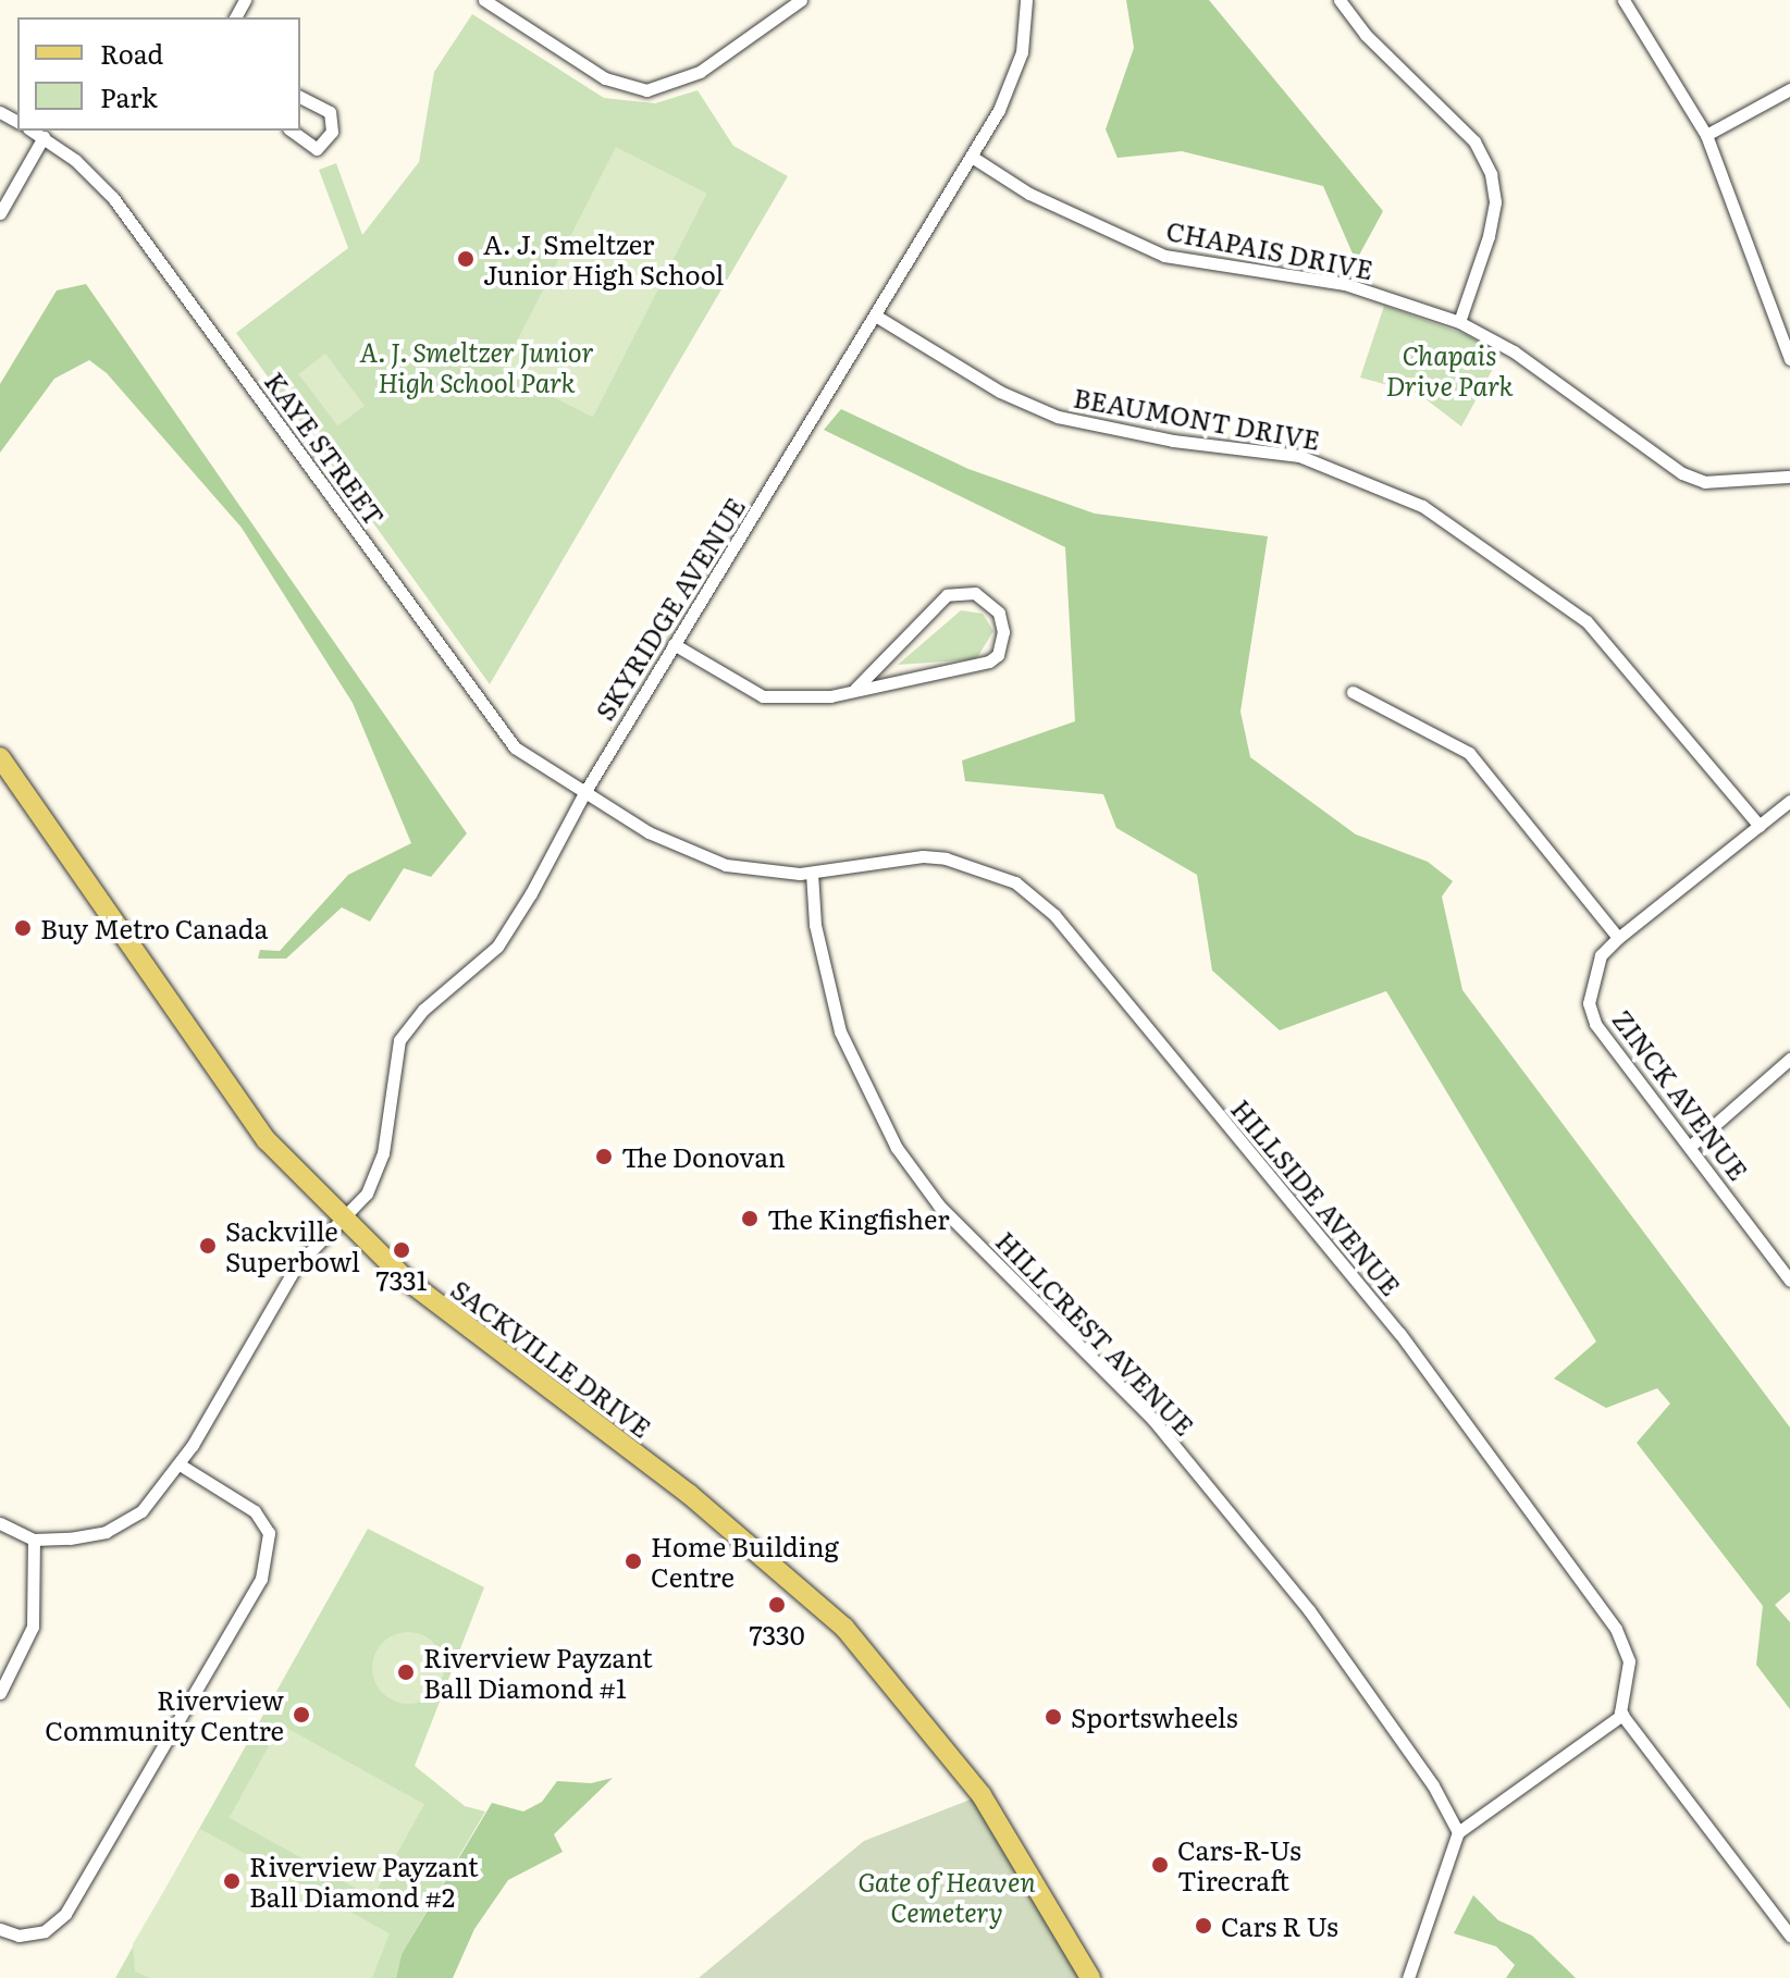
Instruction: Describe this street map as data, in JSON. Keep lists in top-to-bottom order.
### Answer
{
  "streets": {
    "main road": ["SACKVILLE DRIVE"],
    "street": [
      "CHAPAIS DRIVE",
      "BEAUMONT DRIVE",
      "KAYE STREET",
      "SKYRIDGE AVENUE",
      "ZINCK AVENUE",
      "HILLSIDE AVENUE",
      "HILLCREST AVENUE"
    ]
  },
  "crossings": [
    ["CHAPAIS DRIVE", "SKYRIDGE AVENUE"],
    ["BEAUMONT DRIVE", "SKYRIDGE AVENUE"],
    ["BEAUMONT DRIVE", "ZINCK AVENUE"],
    ["KAYE STREET", "SKYRIDGE AVENUE"],
    ["KAYE STREET", "HILLSIDE AVENUE"],
    ["SKYRIDGE AVENUE", "HILLSIDE AVENUE"],
    ["SKYRIDGE AVENUE", "SACKVILLE DRIVE"],
    ["HILLSIDE AVENUE", "HILLCREST AVENUE"]
  ],
  "parks": ["A. J. Smeltzer Junior High School Park", "Chapais Drive Park", "Gate of Heaven Cemetery"],
  "places": [
    "A. J. Smeltzer Junior High School",
    "Buy Metro Canada",
    "The Donovan",
    "The Kingfisher",
    "Sackville Superbowl",
    "7331",
    "Home Building Centre",
    "7330",
    "Riverview Payzant Ball Diamond #1",
    "Riverview Community Centre",
    "Sportswheels",
    "Cars-R-Us Tirecraft",
    "Riverview Payzant Ball Diamond #2",
    "Cars R Us"
  ],
  "legend": ["Road", "Park"]
}
